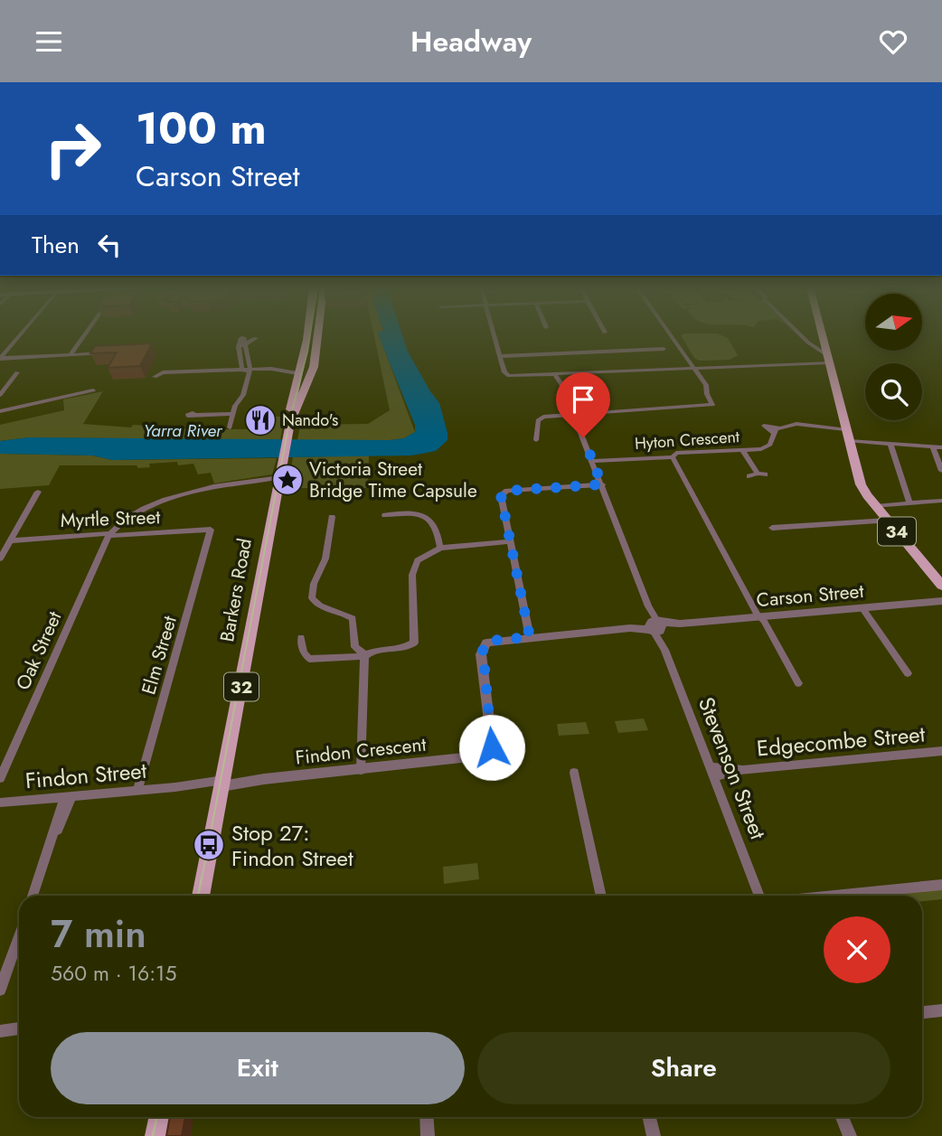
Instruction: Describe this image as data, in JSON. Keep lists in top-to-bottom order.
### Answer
{
  "streets": {
    "main road": ["34", "Barkers Road", "32"],
    "street": [
      "Hyton Crescent",
      "Myrtle Street",
      "Carson Street",
      "Oak Street",
      "Elm Street",
      "Edgecombe Street",
      "Findon Crescent",
      "Stevenson Street",
      "Findon Street"
    ]
  },
  "crossings": [
    ["Hyton Crescent", "Stevenson Street"],
    ["Myrtle Street", "Oak Street"],
    ["Myrtle Street", "Elm Street"],
    ["Barkers Road", "32"],
    ["Barkers Road", "Findon Crescent"],
    ["Barkers Road", "Findon Street"],
    ["Carson Street", "Findon Crescent"],
    ["Carson Street", "Stevenson Street"],
    ["Elm Street", "Findon Street"],
    ["Edgecombe Street", "Stevenson Street"],
    ["Findon Crescent", "Findon Street"]
  ],
  "water": ["Yarra River"],
  "places": {
    "restaurant": ["Nando's"],
    "place": ["Victoria Street Bridge Time Capsule"],
    "bus stop": ["Stop 27: Findon Street"]
  },
  "north": "right",
  "page": {
    "header": "Headway",
    "turn": ["100 m", "Carson Street"],
    "then": "Then",
    "heading": ["7 min", "560 m · 16:15"],
    "buttons": ["Exit", "Share"]
  }
}
